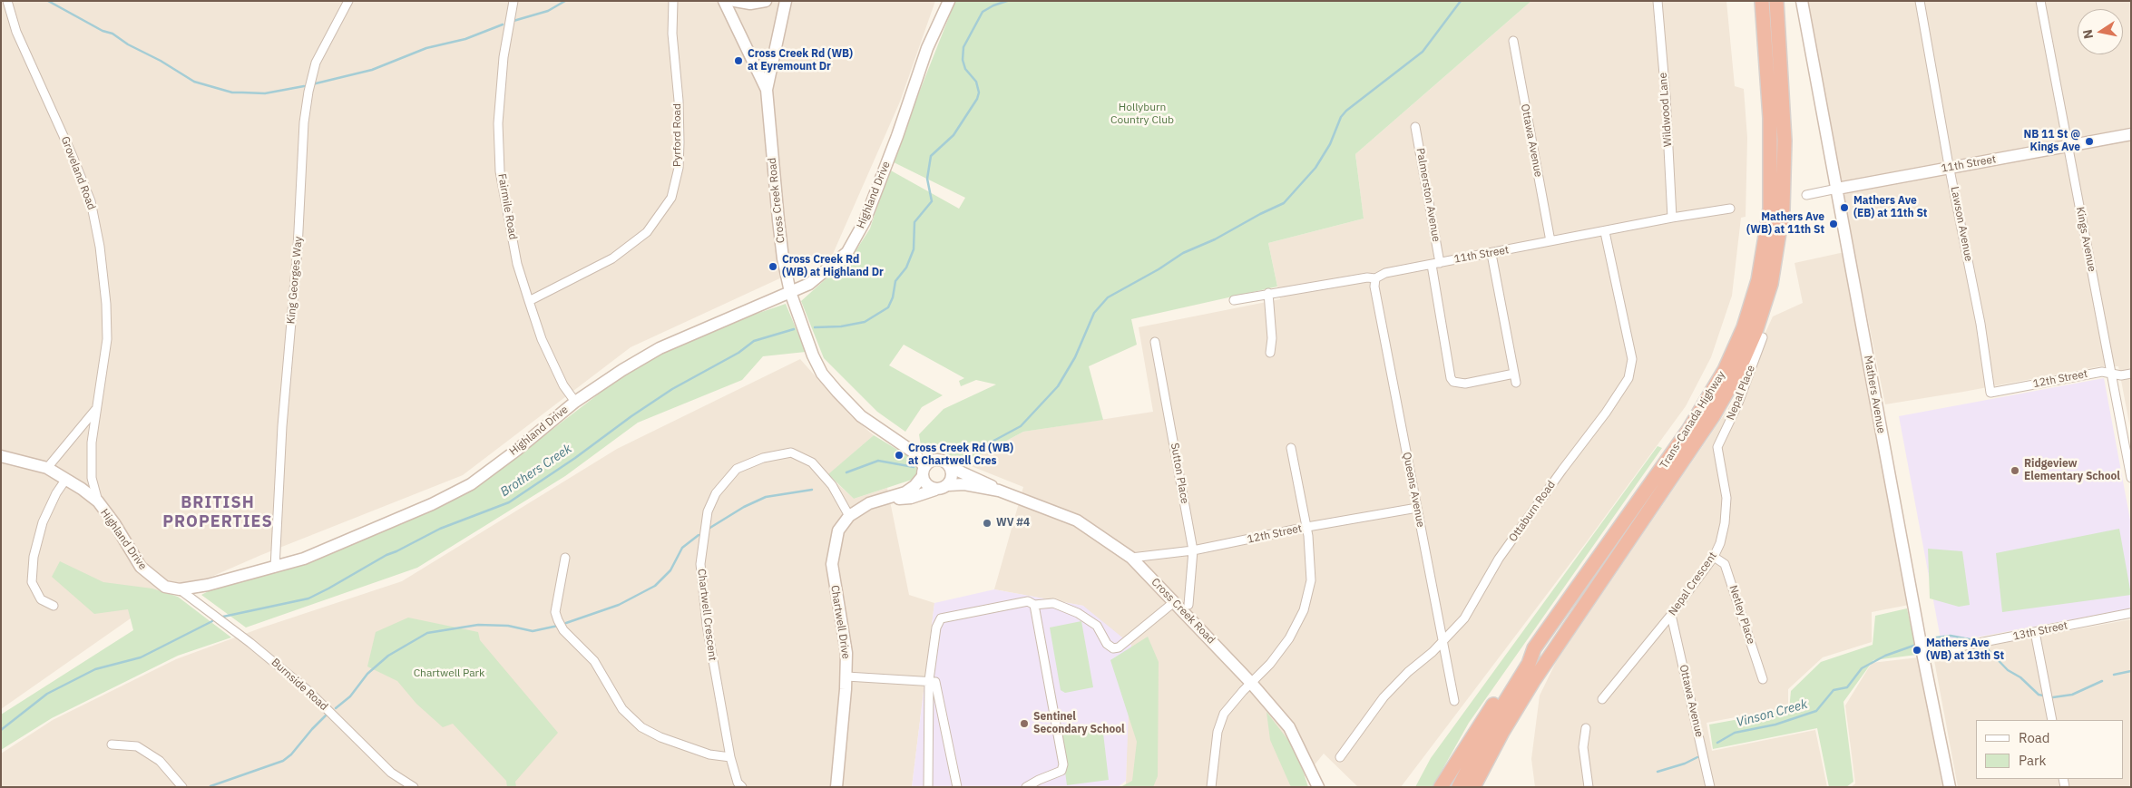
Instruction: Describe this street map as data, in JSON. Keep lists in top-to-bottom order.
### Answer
{
  "streets": {
    "highway": ["Trans-Canada Highway"],
    "street": [
      "Wildwood Lane",
      "Pyrford Road",
      "Ottawa Avenue",
      "11th Street",
      "Groveland Road",
      "Highland Drive",
      "Palmerston Avenue",
      "Cross Creek Road",
      "Fairmile Road",
      "Lawson Avenue",
      "Kings Avenue",
      "King Georges Way",
      "12th Street",
      "Nepal Place",
      "Mathers Avenue",
      "Sutton Place",
      "Queens Avenue",
      "Ottaburn Road",
      "Nepal Crescent",
      "Chartwell Crescent",
      "Netley Place",
      "Chartwell Drive",
      "13th Street",
      "Burnside Road"
    ]
  },
  "crossings": [
    ["Wildwood Lane", "11th Street"],
    ["Pyrford Road", "Fairmile Road"],
    ["Ottawa Avenue", "11th Street"],
    ["Ottawa Avenue", "Nepal Crescent"],
    ["11th Street", "Palmerston Avenue"],
    ["11th Street", "Lawson Avenue"],
    ["11th Street", "Kings Avenue"],
    ["11th Street", "Mathers Avenue"],
    ["11th Street", "Queens Avenue"],
    ["11th Street", "Ottaburn Road"],
    ["Groveland Road", "Highland Drive"],
    ["Highland Drive", "Cross Creek Road"],
    ["Highland Drive", "Fairmile Road"],
    ["Highland Drive", "King Georges Way"],
    ["Highland Drive", "Burnside Road"],
    ["Cross Creek Road", "12th Street"],
    ["Lawson Avenue", "12th Street"],
    ["Kings Avenue", "12th Street"],
    ["12th Street", "Sutton Place"],
    ["12th Street", "Queens Avenue"],
    ["Nepal Place", "Nepal Crescent"],
    ["Mathers Avenue", "13th Street"],
    ["Queens Avenue", "Ottaburn Road"],
    ["Nepal Crescent", "Netley Place"],
    ["Chartwell Crescent", "Chartwell Drive"]
  ],
  "districts": ["BRITISH PROPERTIES"],
  "water": ["Brothers Creek", "Vinson Creek"],
  "parks": ["Hollyburn Country Club", "Chartwell Park"],
  "places": [
    "Cross Creek Rd (WB) at Eyremount Dr",
    "NB 11 St @ Kings Ave",
    "Mathers Ave (EB) at 11th St",
    "Mathers Ave (WB) at 11th St",
    "Cross Creek Rd (WB) at Highland Dr",
    "Cross Creek Rd (WB) at Chartwell Cres",
    "Ridgeview Elementary School",
    "WV #4",
    "Mathers Ave (WB) at 13th St",
    "Sentinel Secondary School"
  ],
  "legend": ["Road", "Park"],
  "north": "left"
}
